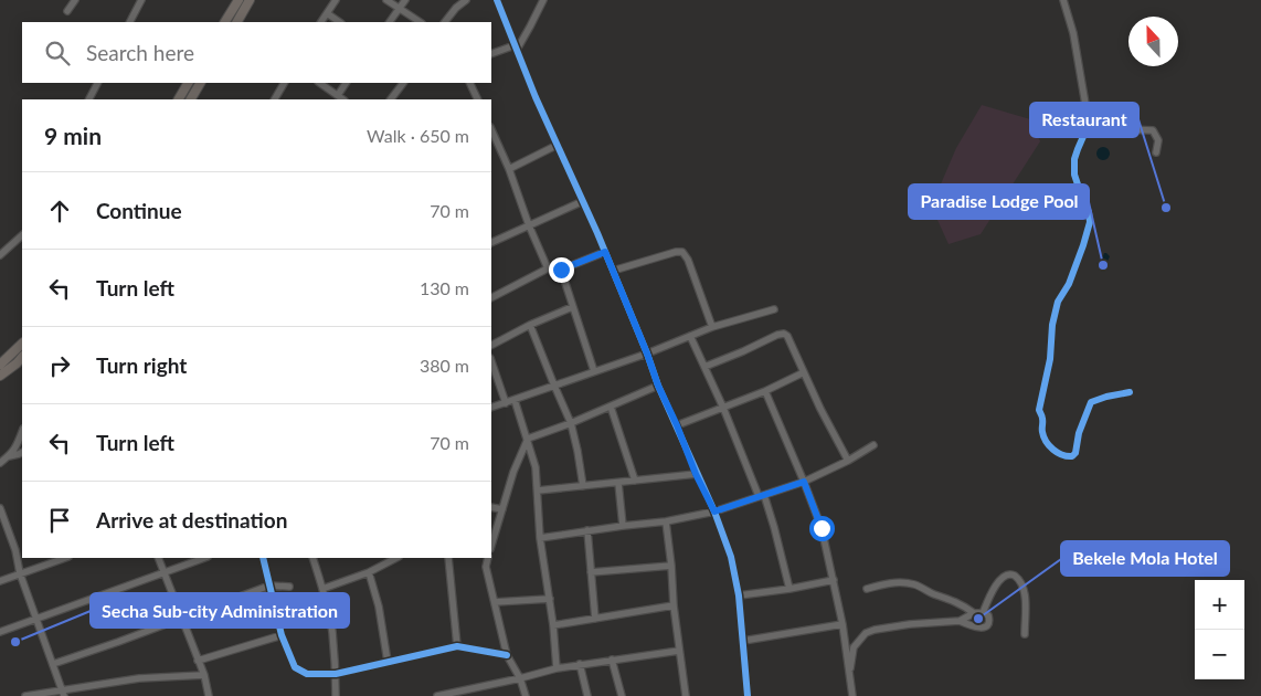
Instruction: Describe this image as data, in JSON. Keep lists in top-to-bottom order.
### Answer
{
  "places": [
    "Restaurant",
    "Paradise Lodge Pool",
    "Bekele Mola Hotel",
    "Secha Sub-city Administration"
  ],
  "north": "top",
  "page": {
    "search": "Search here",
    "heading": ["9 min", "Walk · 650 m"],
    "list": [
      ["Continue", "70 m"],
      ["Turn left", "130 m"],
      ["Turn right", "380 m"],
      ["Turn left", "70 m"],
      "Arrive at destination"
    ],
    "map_buttons": ["+", "−"]
  }
}
